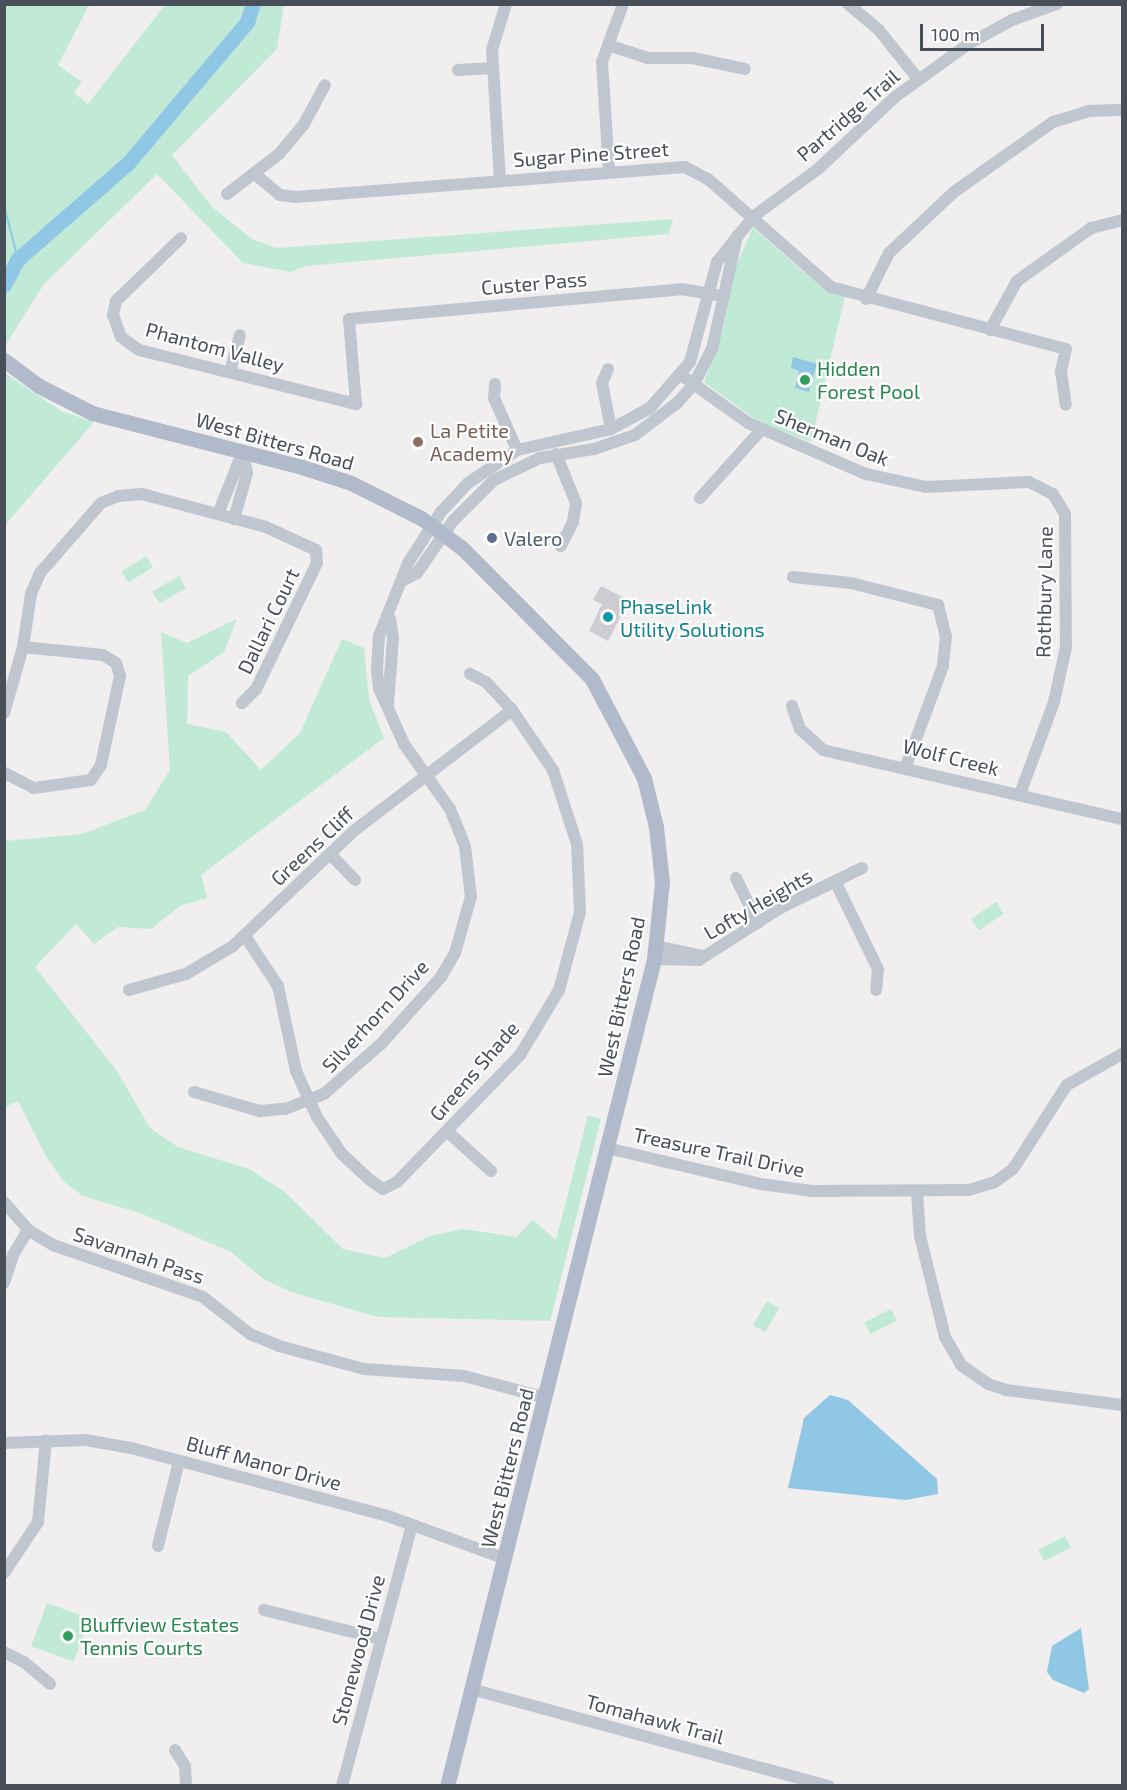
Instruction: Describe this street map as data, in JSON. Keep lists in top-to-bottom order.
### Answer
{
  "streets": {
    "main road": ["West Bitters Road"],
    "street": [
      "Partridge Trail",
      "Sugar Pine Street",
      "Custer Pass",
      "Phantom Valley",
      "Sherman Oak",
      "Rothbury Lane",
      "Dallari Court",
      "Wolf Creek",
      "Greens Cliff",
      "Lofty Heights",
      "Silverhorn Drive",
      "Greens Shade",
      "Treasure Trail Drive",
      "Savannah Pass",
      "Bluff Manor Drive",
      "Stonewood Drive",
      "Tomahawk Trail"
    ]
  },
  "crossings": [
    ["Partridge Trail", "Sugar Pine Street"],
    ["Partridge Trail", "Custer Pass"],
    ["Partridge Trail", "Sherman Oak"],
    ["Partridge Trail", "West Bitters Road"],
    ["Partridge Trail", "Silverhorn Drive"],
    ["Custer Pass", "Phantom Valley"],
    ["Sherman Oak", "Rothbury Lane"],
    ["West Bitters Road", "Lofty Heights"],
    ["West Bitters Road", "Silverhorn Drive"],
    ["West Bitters Road", "Treasure Trail Drive"],
    ["West Bitters Road", "Savannah Pass"],
    ["West Bitters Road", "Bluff Manor Drive"],
    ["West Bitters Road", "Tomahawk Trail"],
    ["Rothbury Lane", "Wolf Creek"],
    ["Greens Cliff", "Silverhorn Drive"],
    ["Greens Cliff", "Greens Shade"],
    ["Silverhorn Drive", "Greens Shade"],
    ["Bluff Manor Drive", "Stonewood Drive"]
  ],
  "places": [
    "Hidden Forest Pool",
    "La Petite Academy",
    "Valero",
    "PhaseLink Utility Solutions",
    "Bluffview Estates Tennis Courts"
  ],
  "scale_bar": "100 m"
}
